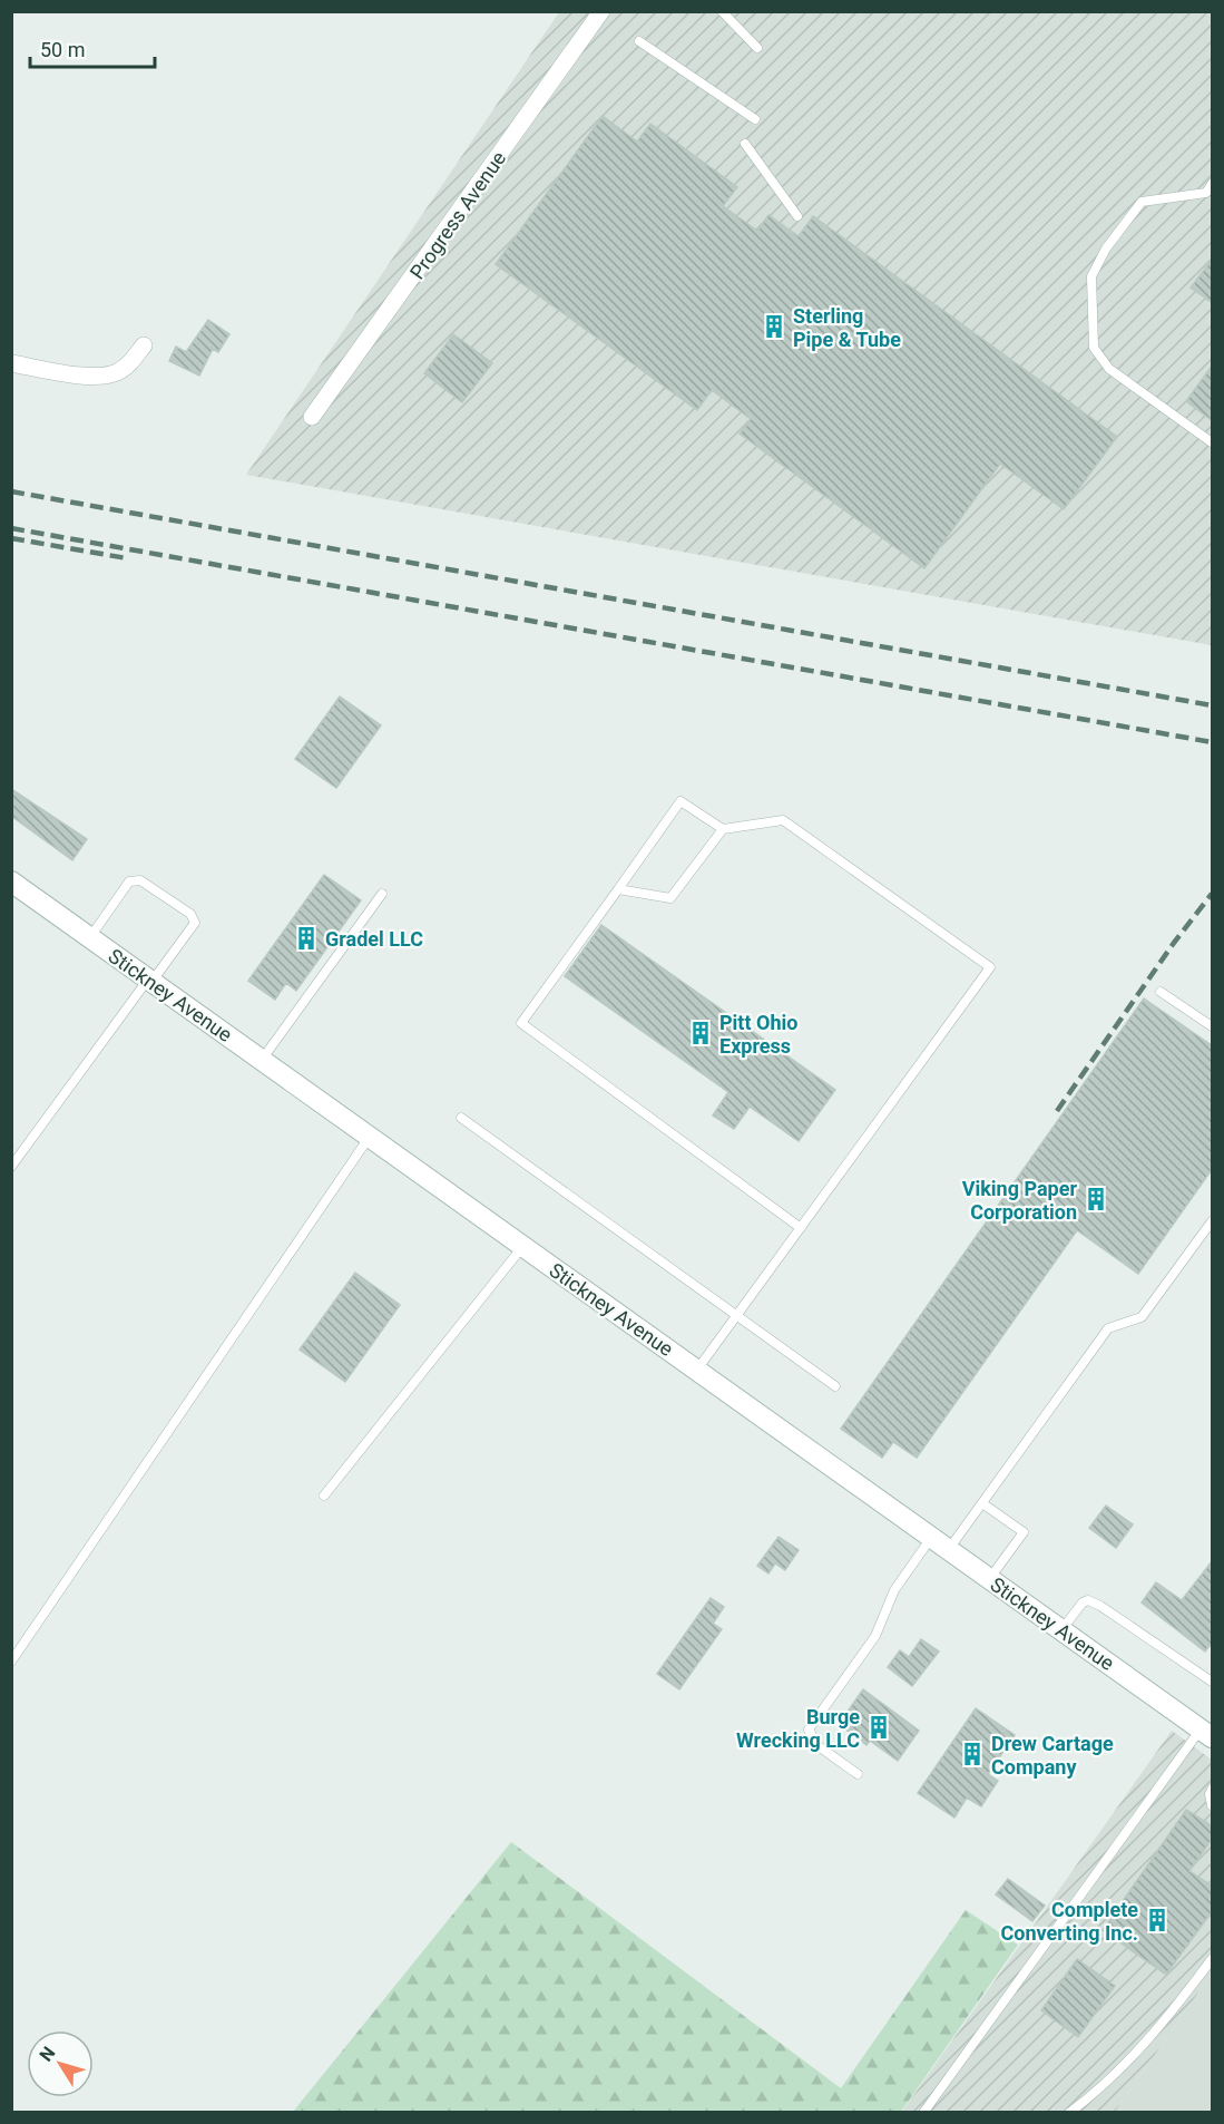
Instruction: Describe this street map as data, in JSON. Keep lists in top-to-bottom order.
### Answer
{
  "streets": {
    "street": ["Progress Avenue", "Stickney Avenue"]
  },
  "places": {
    "building": [
      "Sterling Pipe & Tube",
      "Gradel LLC",
      "Pitt Ohio Express",
      "Viking Paper Corporation",
      "Burge Wrecking LLC",
      "Drew Cartage Company",
      "Complete Converting Inc."
    ]
  },
  "scale_bar": "50 m",
  "north": "top left"
}
